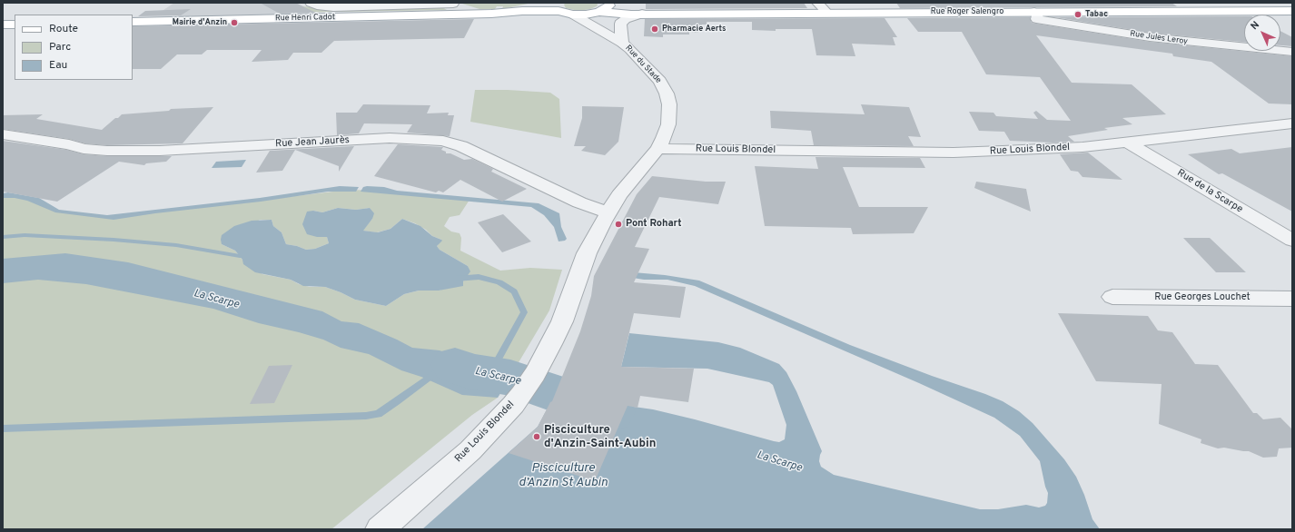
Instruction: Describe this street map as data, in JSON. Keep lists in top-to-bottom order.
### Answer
{
  "streets": {
    "main road": ["Rue Roger Salengro", "Rue Henri Cadot"],
    "street": [
      "Rue Jules Leroy",
      "Rue du Stade",
      "Rue Jean Jaurès",
      "Rue Louis Blondel",
      "Rue de la Scarpe",
      "Rue Georges Louchet"
    ]
  },
  "crossings": [
    ["Rue Roger Salengro", "Rue Henri Cadot"],
    ["Rue Roger Salengro", "Rue Jules Leroy"],
    ["Rue Roger Salengro", "Rue du Stade"],
    ["Rue du Stade", "Rue Louis Blondel"],
    ["Rue Jean Jaurès", "Rue Louis Blondel"],
    ["Rue Louis Blondel", "Rue de la Scarpe"]
  ],
  "water": ["La Scarpe", "Pisciculture d’Anzin St Aubin"],
  "places": [
    "Tabac",
    "Mairie d'Anzin",
    "Pharmacie Aerts",
    "Pont Rohart",
    "Pisciculture d'Anzin-Saint-Aubin"
  ],
  "legend": ["Route", "Parc", "Eau"],
  "north": "top left"
}
